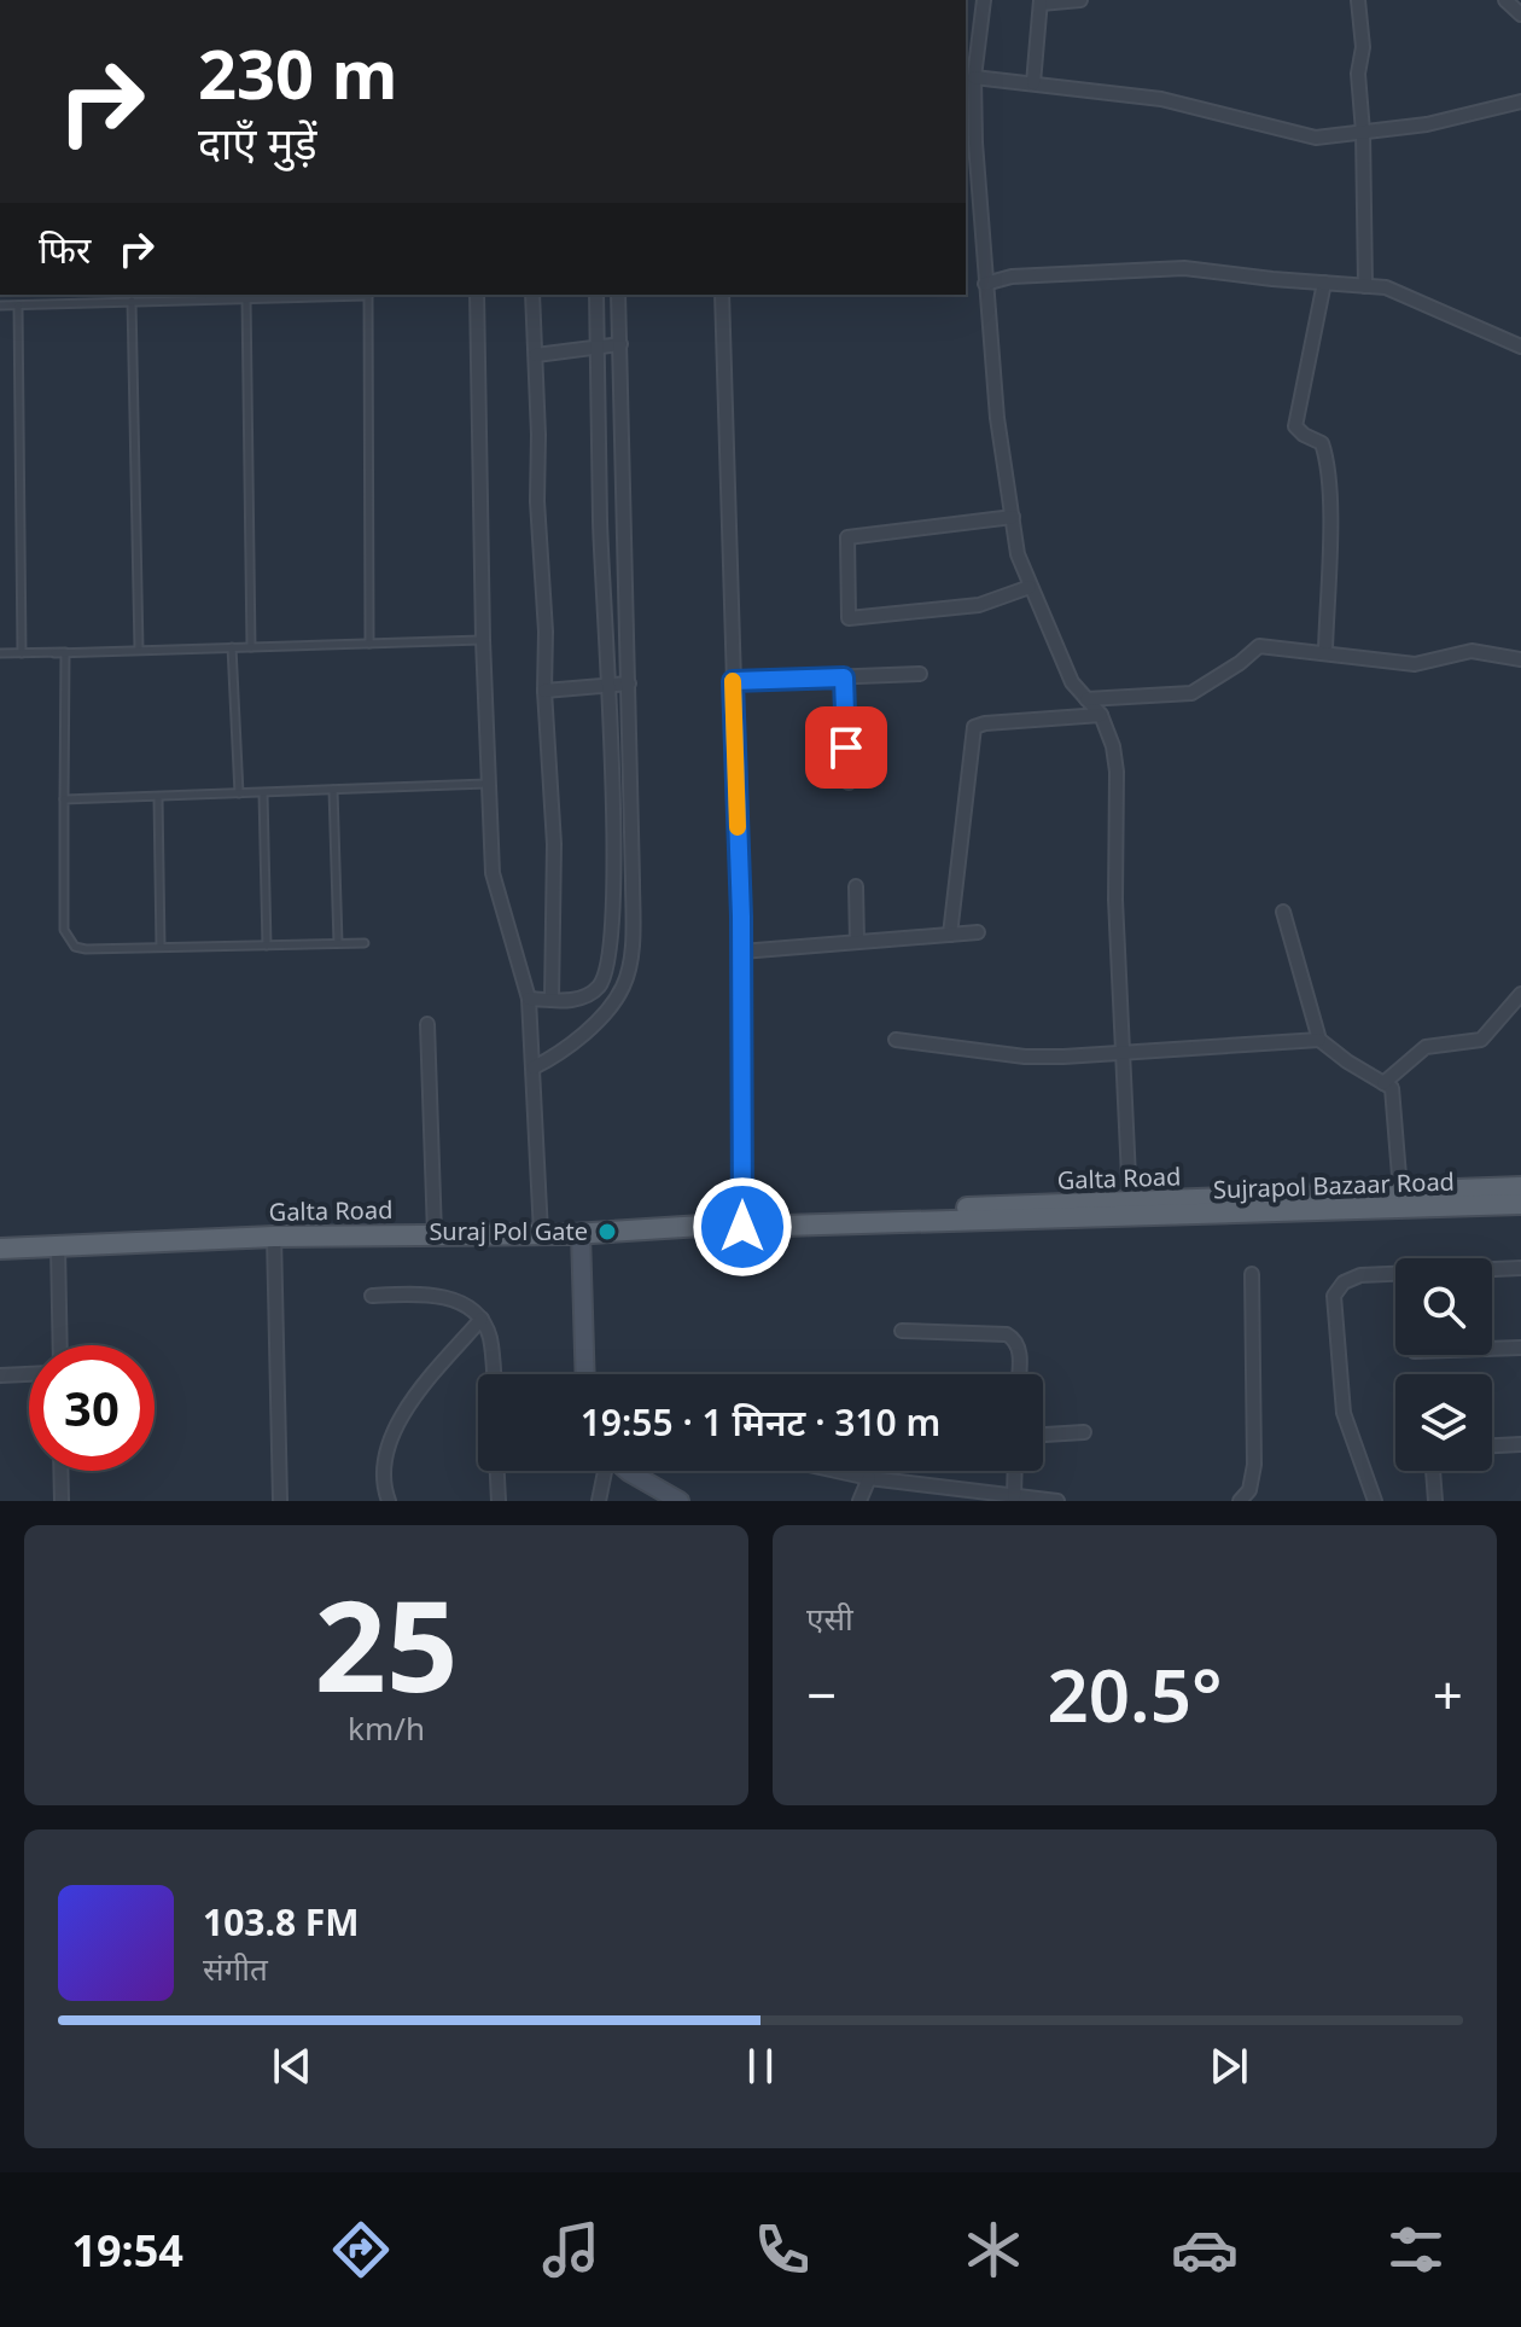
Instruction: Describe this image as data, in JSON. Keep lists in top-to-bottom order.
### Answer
{
  "streets": {
    "main road": ["Galta Road", "Sujrapol Bazaar Road"]
  },
  "crossings": [
    ["Galta Road", "Sujrapol Bazaar Road"]
  ],
  "places": ["Suraj Pol Gate"],
  "page": {
    "turn": ["230 m", "दाएँ मुड़ें"],
    "then": "फिर",
    "limit": "30",
    "trip": "19:55 · 1 मिनट · 310 m",
    "tile": [
      ["25", "km/h"],
      "एसी"
    ],
    "heat": ["−", "20.5°", "+"],
    "song": ["103.8 FM", "संगीत"],
    "tabs": "19:54"
  }
}
